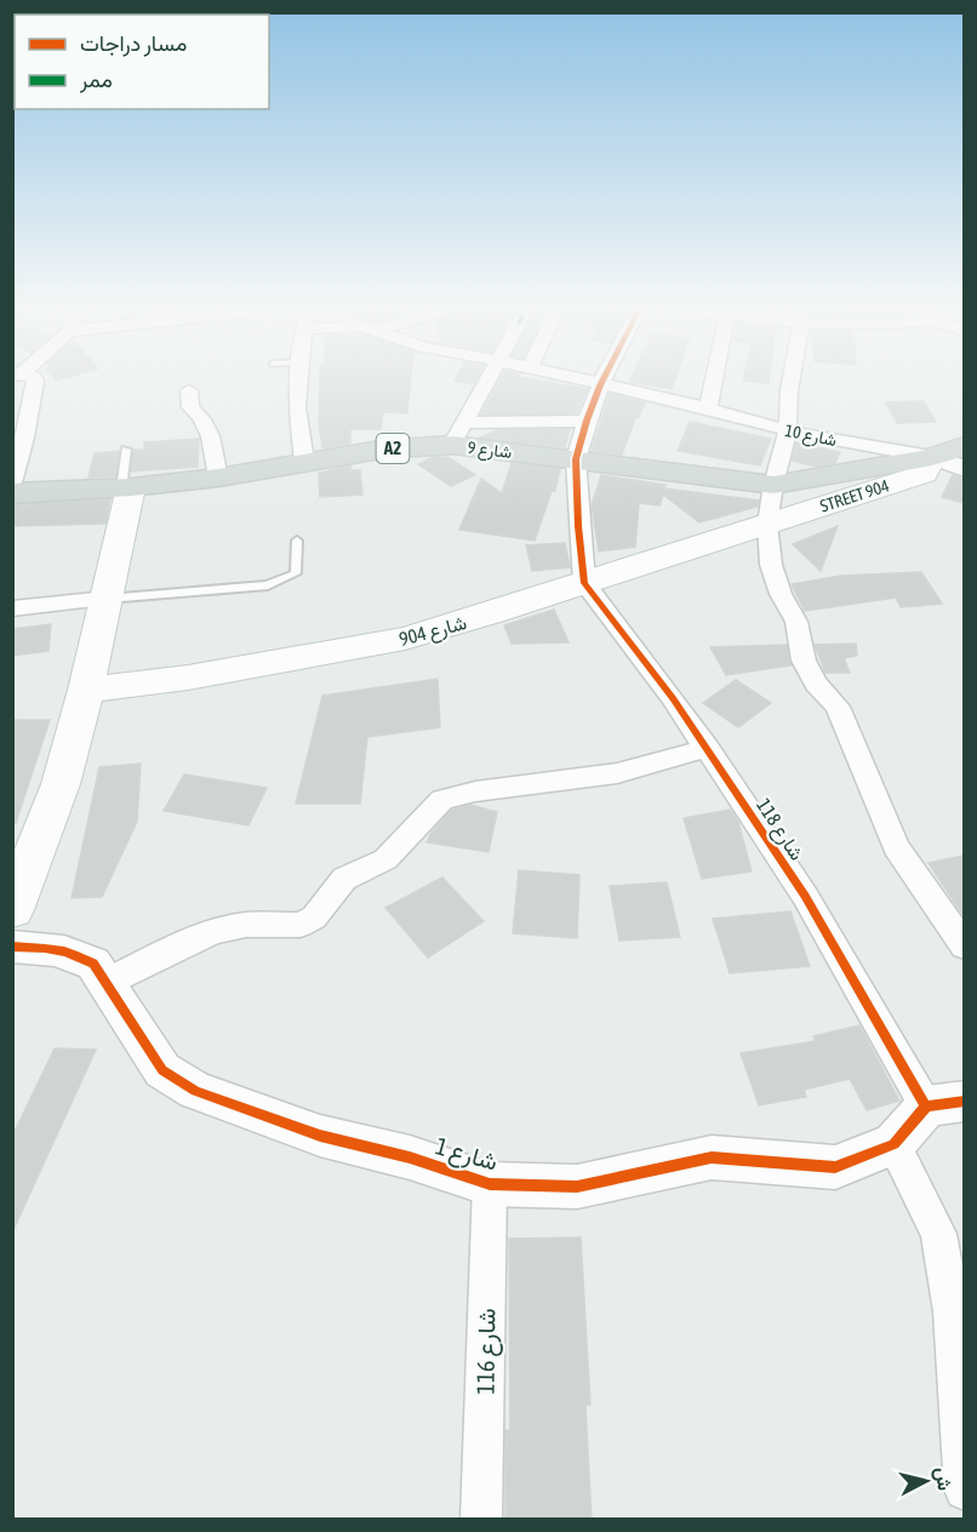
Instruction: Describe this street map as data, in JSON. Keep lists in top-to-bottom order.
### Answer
{
  "streets": {
    "main road": [
      "A2",
      "شارع 9",
      "STREET 904",
      "شارع 904"
    ],
    "street": [
      "شارع 10",
      "شارع 118",
      "شارع 1",
      "شارع 116"
    ]
  },
  "crossings": [
    ["شارع 10", "شارع 9"],
    ["شارع 10", "STREET 904"],
    ["شارع 9", "STREET 904"],
    ["STREET 904", "شارع 904"],
    ["شارع 904", "شارع 118"],
    ["شارع 118", "شارع 1"],
    ["شارع 1", "شارع 116"]
  ],
  "legend": ["مسار دراجات", "ممر"],
  "north": "right"
}
